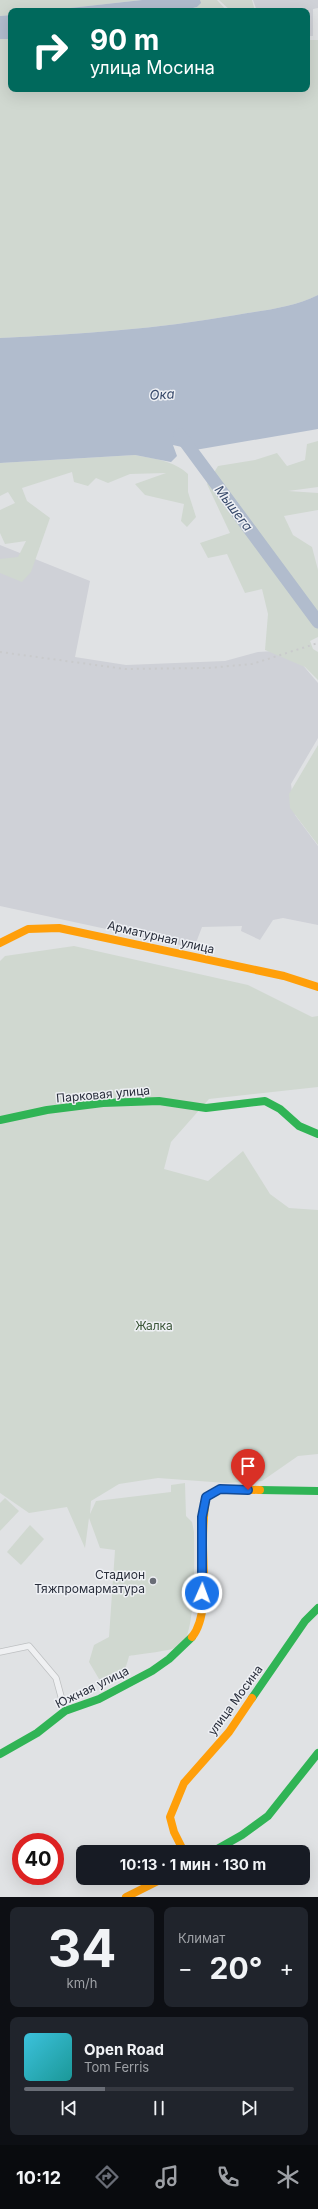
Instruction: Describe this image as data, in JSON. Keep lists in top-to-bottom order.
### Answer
{
  "streets": {
    "street": [
      "Арматурная улица",
      "Парковая улица",
      "Южная улица",
      "улица Мосина"
    ]
  },
  "water": ["Ока", "Мышега"],
  "parks": ["Жалка"],
  "places": ["Стадион Тяжпромарматура"],
  "page": {
    "turn": ["90 m", "улица Мосина"],
    "limit": "40",
    "trip": "10:13 · 1 мин · 130 m",
    "tile": [
      ["34", "km/h"],
      "Климат"
    ],
    "heat": ["−", "20°", "+"],
    "song": ["Open Road", "Tom Ferris"],
    "tabs": "10:12"
  }
}
